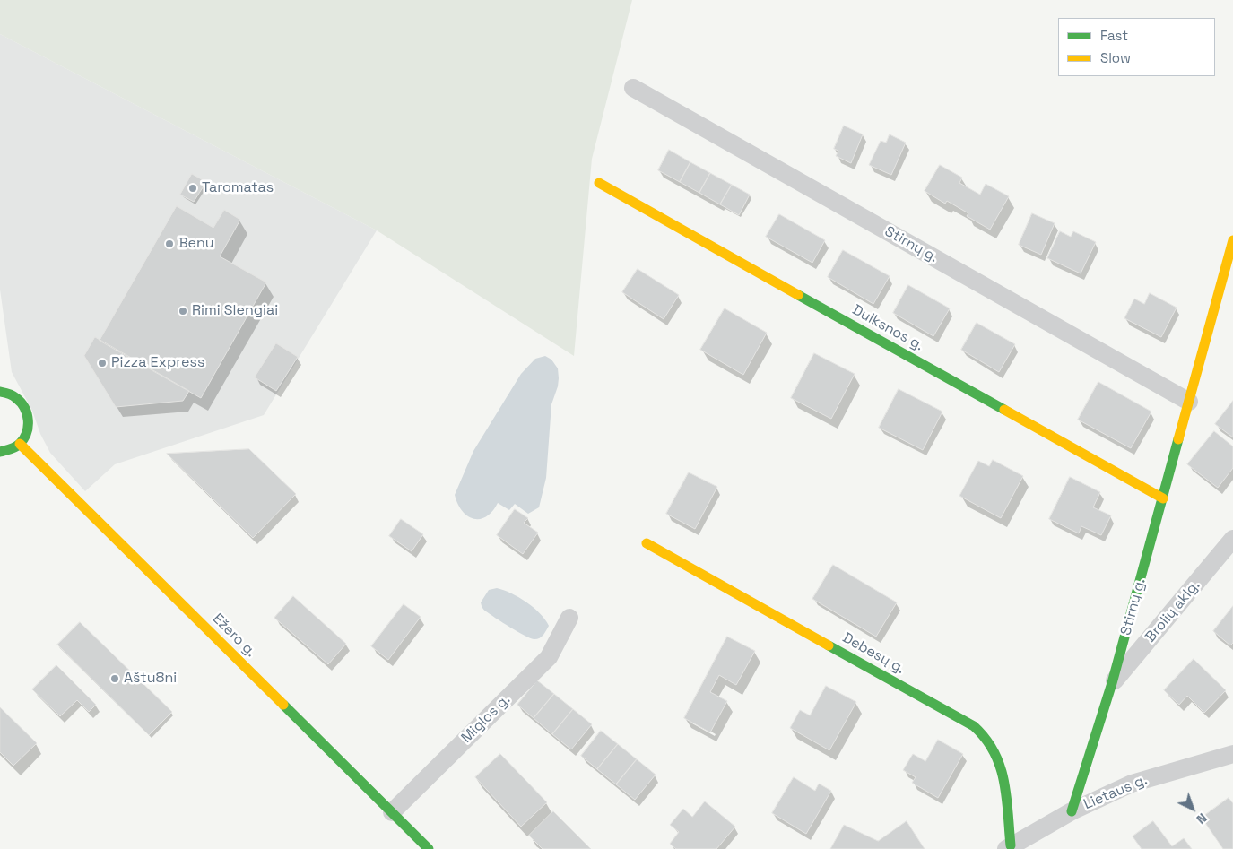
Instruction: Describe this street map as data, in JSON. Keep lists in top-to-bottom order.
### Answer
{
  "streets": {
    "street": [
      "Stirnų g.",
      "Dulksnos g.",
      "Brolių aklg.",
      "Ežero g.",
      "Debesų g.",
      "Miglos g.",
      "Lietaus g."
    ]
  },
  "crossings": [
    ["Stirnų g.", "Dulksnos g."],
    ["Stirnų g.", "Brolių aklg."],
    ["Stirnų g.", "Lietaus g."],
    ["Ežero g.", "Miglos g."],
    ["Debesų g.", "Lietaus g."]
  ],
  "places": [
    "Taromatas",
    "Benu",
    "Rimi Slengiai",
    "Pizza Express",
    "Aštu8ni"
  ],
  "legend": ["Fast", "Slow"],
  "north": "bottom right"
}
